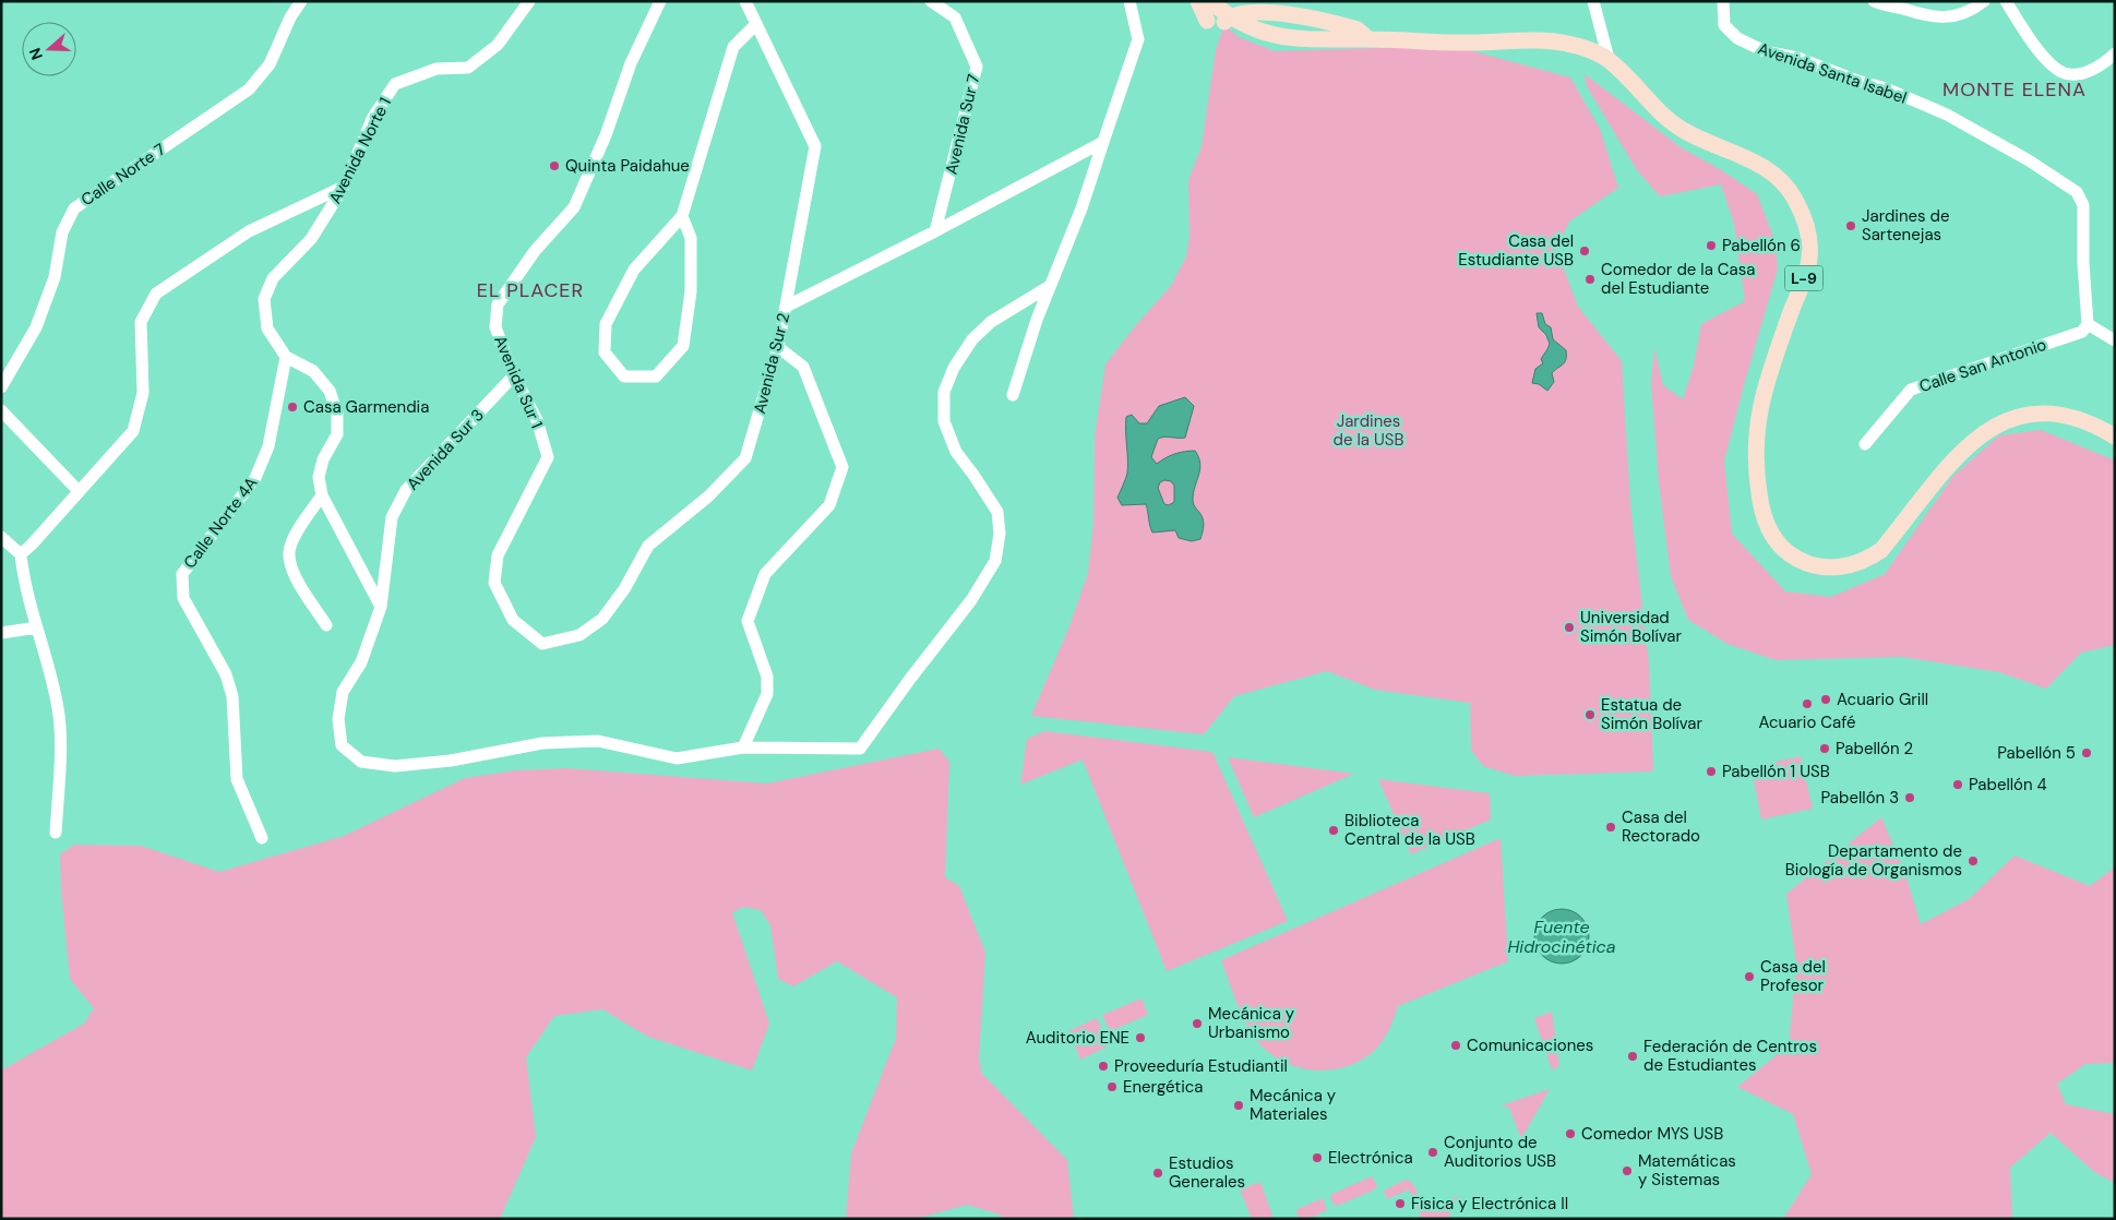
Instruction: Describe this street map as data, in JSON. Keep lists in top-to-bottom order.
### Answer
{
  "streets": {
    "main road": ["L-9"],
    "street": [
      "Avenida Santa Isabel",
      "Avenida Sur 7",
      "Avenida Norte 1",
      "Calle Norte 7",
      "Avenida Sur 2",
      "Calle San Antonio",
      "Avenida Sur 1",
      "Avenida Sur 3",
      "Calle Norte 4A"
    ]
  },
  "crossings": [
    ["Avenida Santa Isabel", "Calle San Antonio"],
    ["Avenida Norte 1", "Calle Norte 4A"],
    ["Avenida Sur 2", "Avenida Sur 1"],
    ["Avenida Sur 1", "Avenida Sur 3"]
  ],
  "districts": ["MONTE ELENA", "EL PLACER"],
  "water": ["Fuente Hidrocinética"],
  "parks": ["Jardines de la USB"],
  "places": [
    "Quinta Paidahue",
    "Jardines de Sartenejas",
    "Pabellón 6",
    "Casa del Estudiante USB",
    "Comedor de la Casa del Estudiante",
    "Casa Garmendia",
    "Universidad Simón Bolívar",
    "Acuario Grill",
    "Acuario Café",
    "Estatua de Simón Bolívar",
    "Pabellón 2",
    "Pabellón 5",
    "Pabellón 1 USB",
    "Pabellón 4",
    "Pabellón 3",
    "Casa del Rectorado",
    "Biblioteca Central de la USB",
    "Departamento de Biología de Organismos",
    "Casa del Profesor",
    "Mecánica y Urbanismo",
    "Auditorio ENE",
    "Comunicaciones",
    "Federación de Centros de Estudiantes",
    "Proveeduría Estudiantil",
    "Energética",
    "Mecánica y Materiales",
    "Comedor MYS USB",
    "Conjunto de Auditorios USB",
    "Electrónica",
    "Matemáticas y Sistemas",
    "Estudios Generales",
    "Física y Electrónica II"
  ],
  "north": "left"
}
